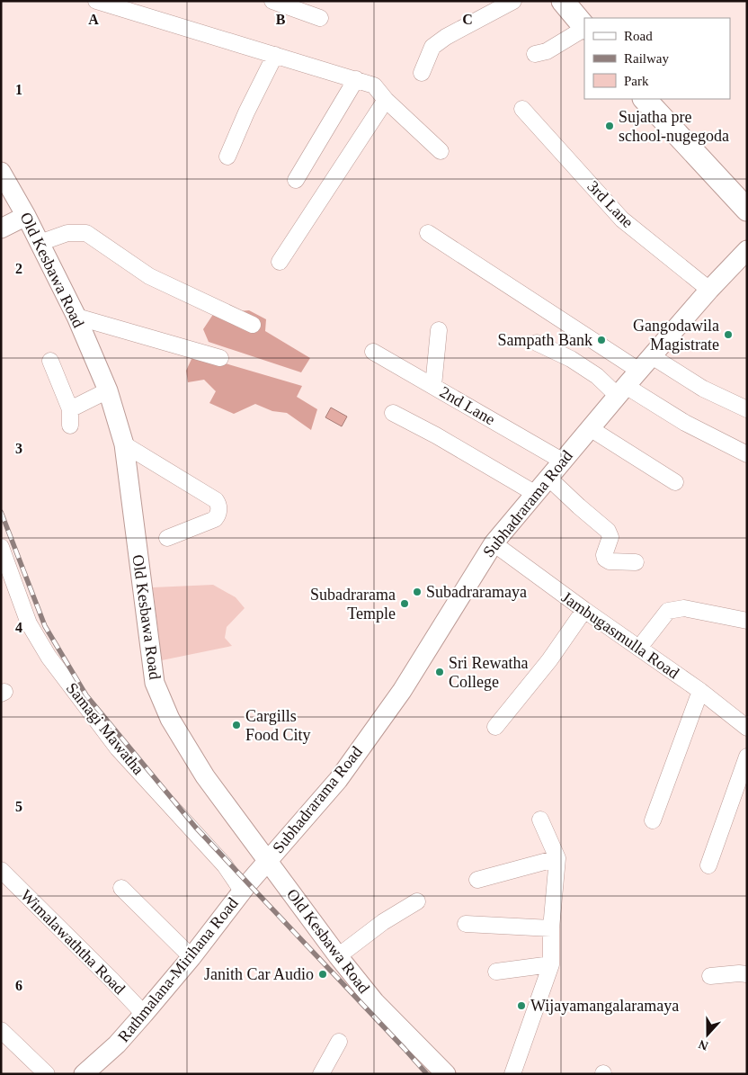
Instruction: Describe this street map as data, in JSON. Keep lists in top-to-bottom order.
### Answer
{
  "streets": {
    "main road": ["Old Kesbawa Road", "Subhadrarama Road", "Rathmalana-Mirihana Road"],
    "street": [
      "3rd Lane",
      "2nd Lane",
      "Jambugasmulla Road",
      "Samagi Mawatha",
      "Wimalawaththa Road"
    ]
  },
  "crossings": [
    ["3rd Lane", "Subhadrarama Road"],
    ["Old Kesbawa Road", "Subhadrarama Road"],
    ["Old Kesbawa Road", "Rathmalana-Mirihana Road"],
    ["2nd Lane", "Subhadrarama Road"],
    ["Subhadrarama Road", "Jambugasmulla Road"],
    ["Subhadrarama Road", "Rathmalana-Mirihana Road"],
    ["Samagi Mawatha", "Rathmalana-Mirihana Road"],
    ["Wimalawaththa Road", "Rathmalana-Mirihana Road"]
  ],
  "places": [
    "Sujatha pre school-nugegoda",
    "Gangodawila Magistrate",
    "Sampath Bank",
    "Subadraramaya",
    "Subadrarama Temple",
    "Sri Rewatha College",
    "Cargills Food City",
    "Janith Car Audio",
    "Wijayamangalaramaya"
  ],
  "legend": ["Road", "Railway", "Park"],
  "north": "bottom",
  "grid": {
    "columns": ["A", "B", "C"],
    "rows": [
      "1",
      "2",
      "3",
      "4",
      "5",
      "6"
    ]
  }
}
